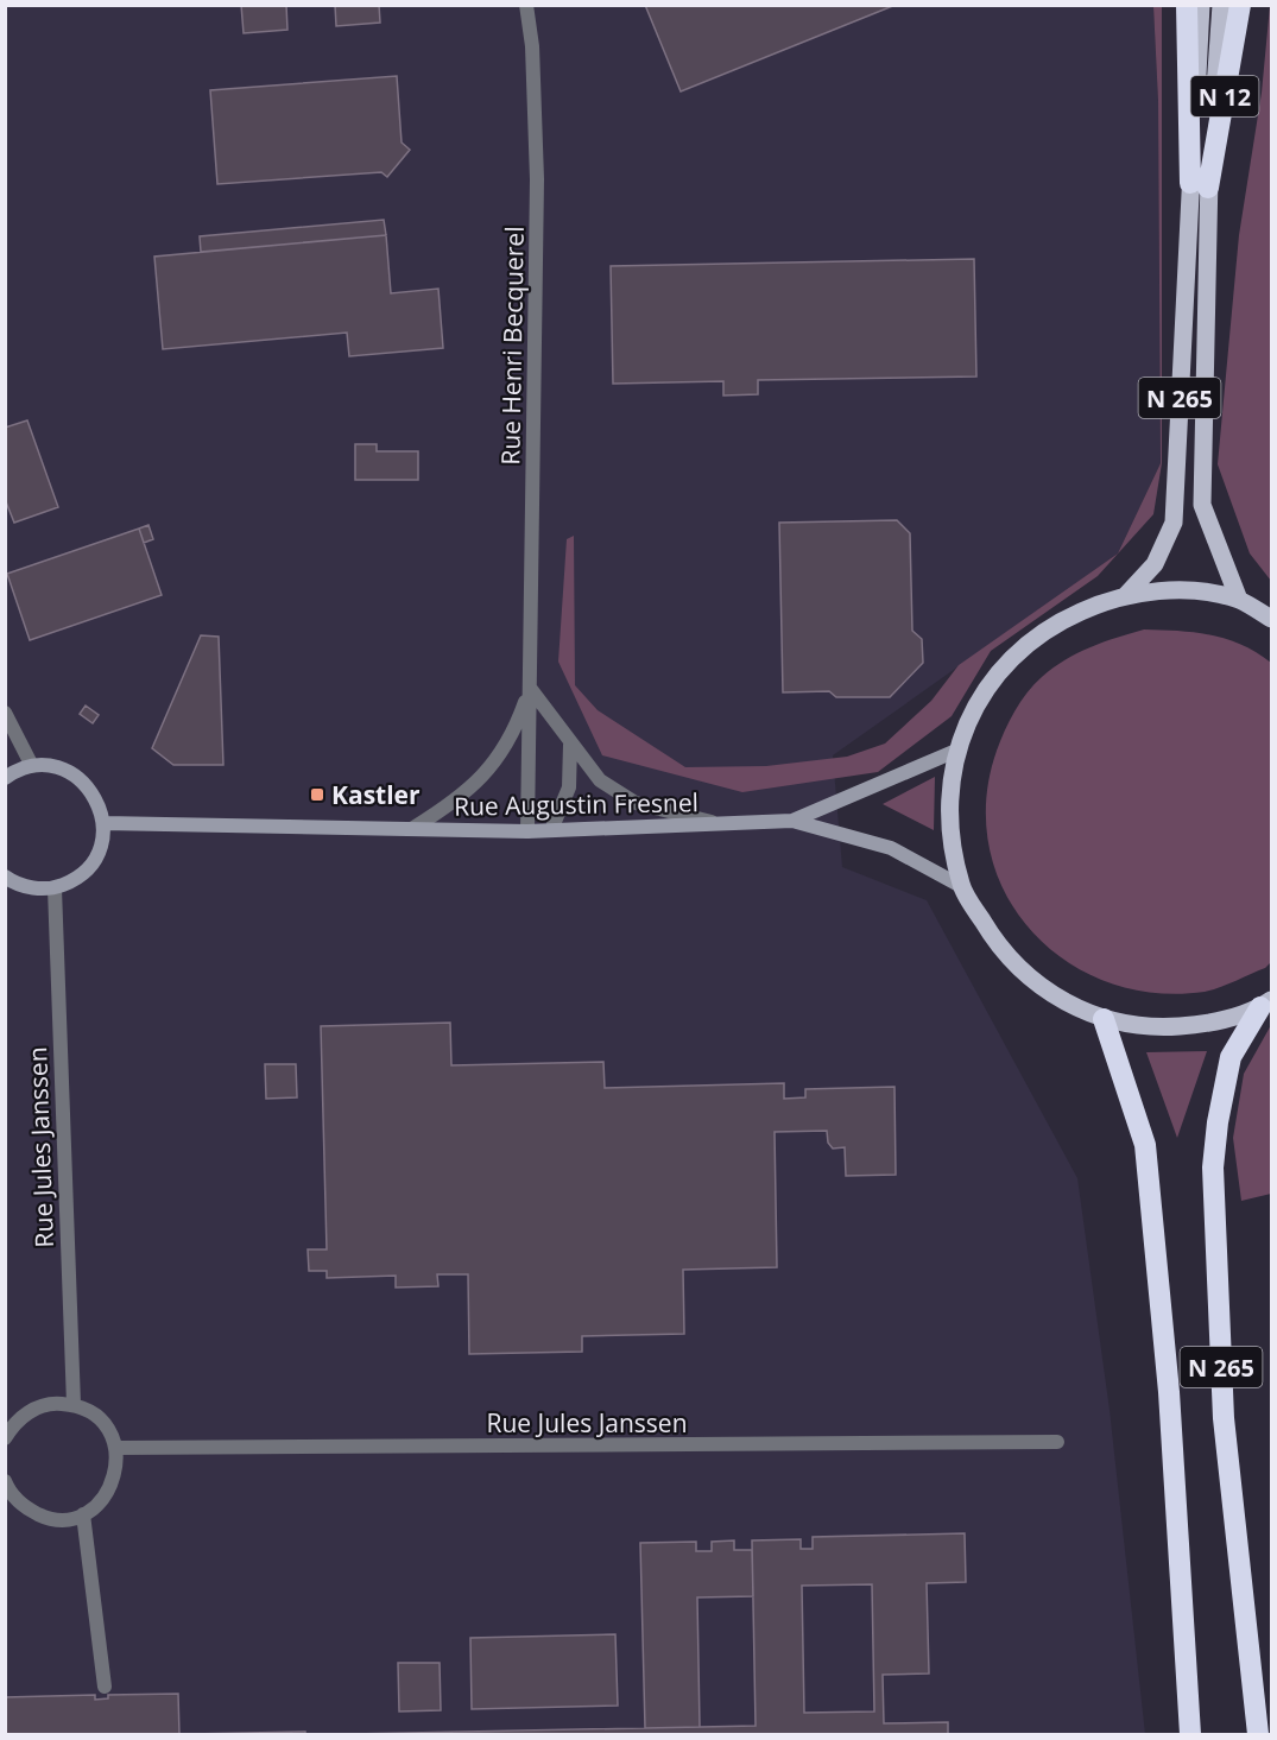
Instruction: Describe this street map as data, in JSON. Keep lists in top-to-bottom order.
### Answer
{
  "streets": {
    "highway": ["N 12", "N 265"],
    "street": ["Rue Henri Becquerel", "Rue Augustin Fresnel", "Rue Jules Janssen"]
  },
  "crossings": [
    ["N 12", "N 265"],
    ["Rue Henri Becquerel", "Rue Augustin Fresnel"]
  ],
  "places": {
    "transit": ["Kastler"]
  }
}
